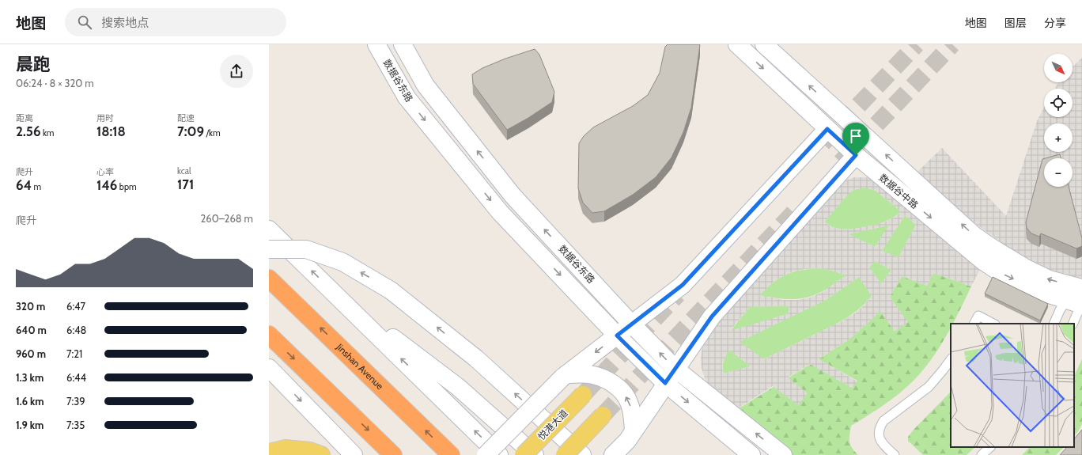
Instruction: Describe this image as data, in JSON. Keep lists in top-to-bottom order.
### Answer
{
  "streets": {
    "highway": ["Jinshan Avenue"],
    "main road": ["数据谷东路", "数据谷中路", "悦港大道"]
  },
  "north": "bottom right",
  "page": {
    "header": "地图",
    "search": "搜索地点",
    "nav": ["地图", "图层", "分享"],
    "heading": ["晨跑", "06:24 · 8 × 320 m"],
    "map_buttons": ["+", "−"],
    "stats": [
      ["距离", "2.56 km"],
      ["用时", "18:18"],
      ["配速", "7:09 /km"],
      ["爬升", "64 m"],
      ["心率", "146 bpm"],
      ["kcal", "171"]
    ],
    "chart": ["爬升", "260–268 m"],
    "list": [
      {
        "name": "320 m",
        "note": "6:47"
      },
      {
        "name": "640 m",
        "note": "6:48"
      },
      {
        "name": "960 m",
        "note": "7:21"
      },
      {
        "name": "1.3 km",
        "note": "6:44"
      },
      {
        "name": "1.6 km",
        "note": "7:39"
      },
      {
        "name": "1.9 km",
        "note": "7:35"
      }
    ]
  }
}
